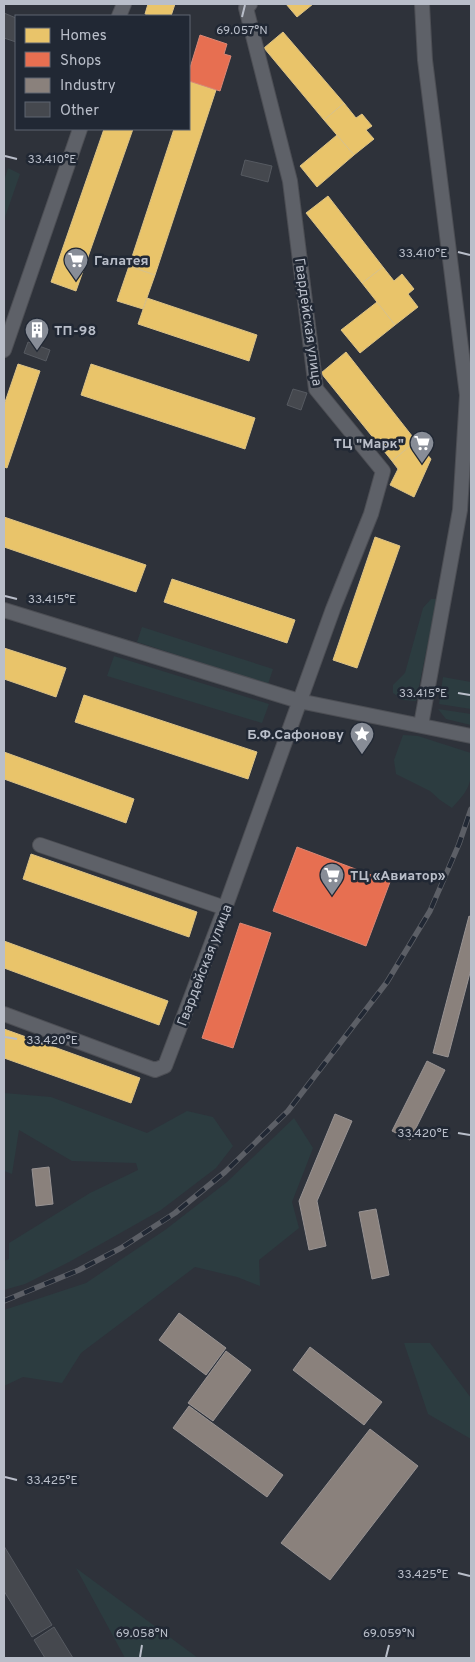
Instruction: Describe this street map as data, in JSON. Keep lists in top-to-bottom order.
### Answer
{
  "streets": {
    "street": ["Гвардейская улица"]
  },
  "places": {
    "supermarket": ["Галатея", "ТЦ \"Марк\"", "ТЦ «Авиатор»"],
    "building": ["ТП-98"],
    "place": ["Б.Ф.Сафонову"]
  },
  "legend": [
    "Homes",
    "Shops",
    "Industry",
    "Other"
  ],
  "coordinates": [
    "69.057°N",
    "33.410°E",
    "33.415°E",
    "33.420°E",
    "33.425°E",
    "69.058°N",
    "69.059°N"
  ]
}
